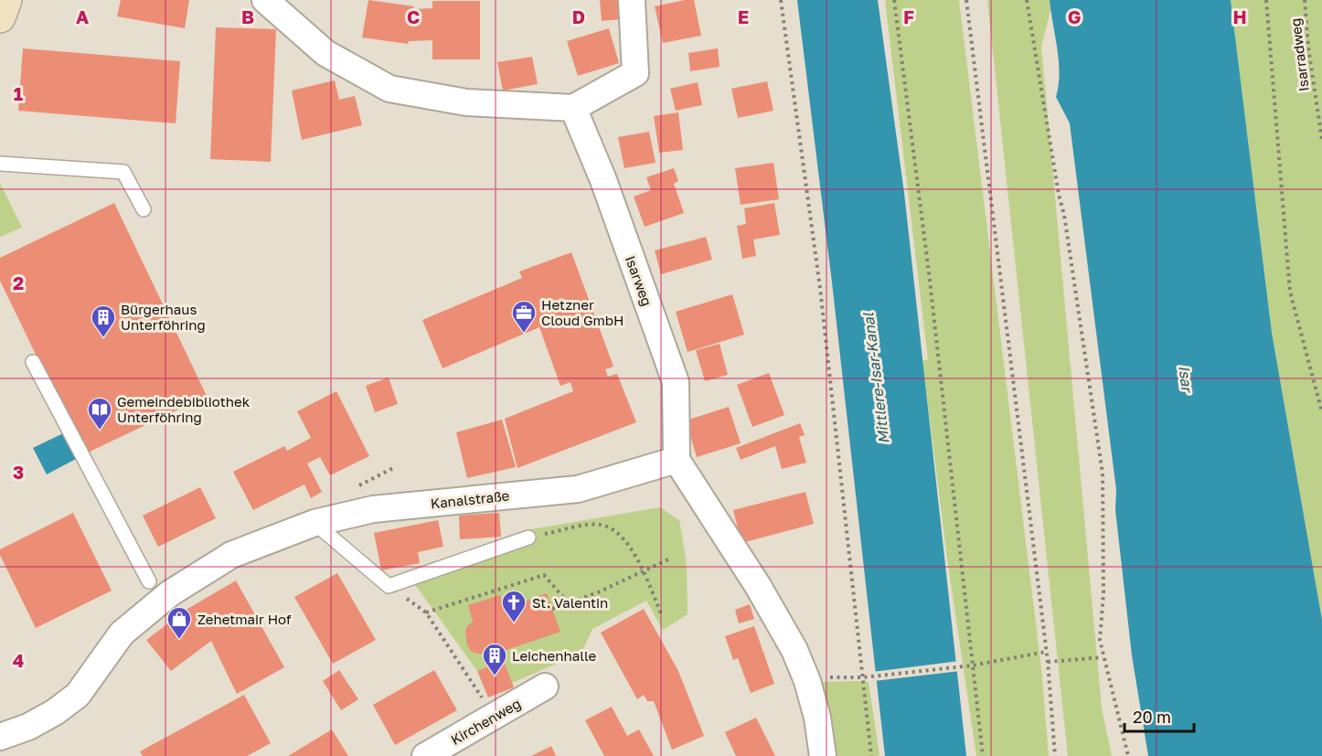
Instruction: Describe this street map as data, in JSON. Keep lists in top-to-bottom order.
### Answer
{
  "streets": {
    "street": ["Isarweg", "Kanalstraße", "Kirchenweg"],
    "path": ["Isarradweg"]
  },
  "crossings": [
    ["Isarweg", "Kanalstraße"]
  ],
  "water": ["Mittlere-Isar-Kanal", "Isar"],
  "places": {
    "office": ["Hetzner Cloud GmbH"],
    "building": ["Bürgerhaus Unterföhring", "Leichenhalle"],
    "library": ["Gemeindebibliothek Unterföhring"],
    "church": ["St. Valentin"],
    "shop": ["Zehetmair Hof"]
  },
  "scale_bar": "20 m",
  "grid": {
    "columns": [
      "A",
      "B",
      "C",
      "D",
      "E",
      "F",
      "G",
      "H"
    ],
    "rows": [
      "1",
      "2",
      "3",
      "4"
    ]
  }
}
